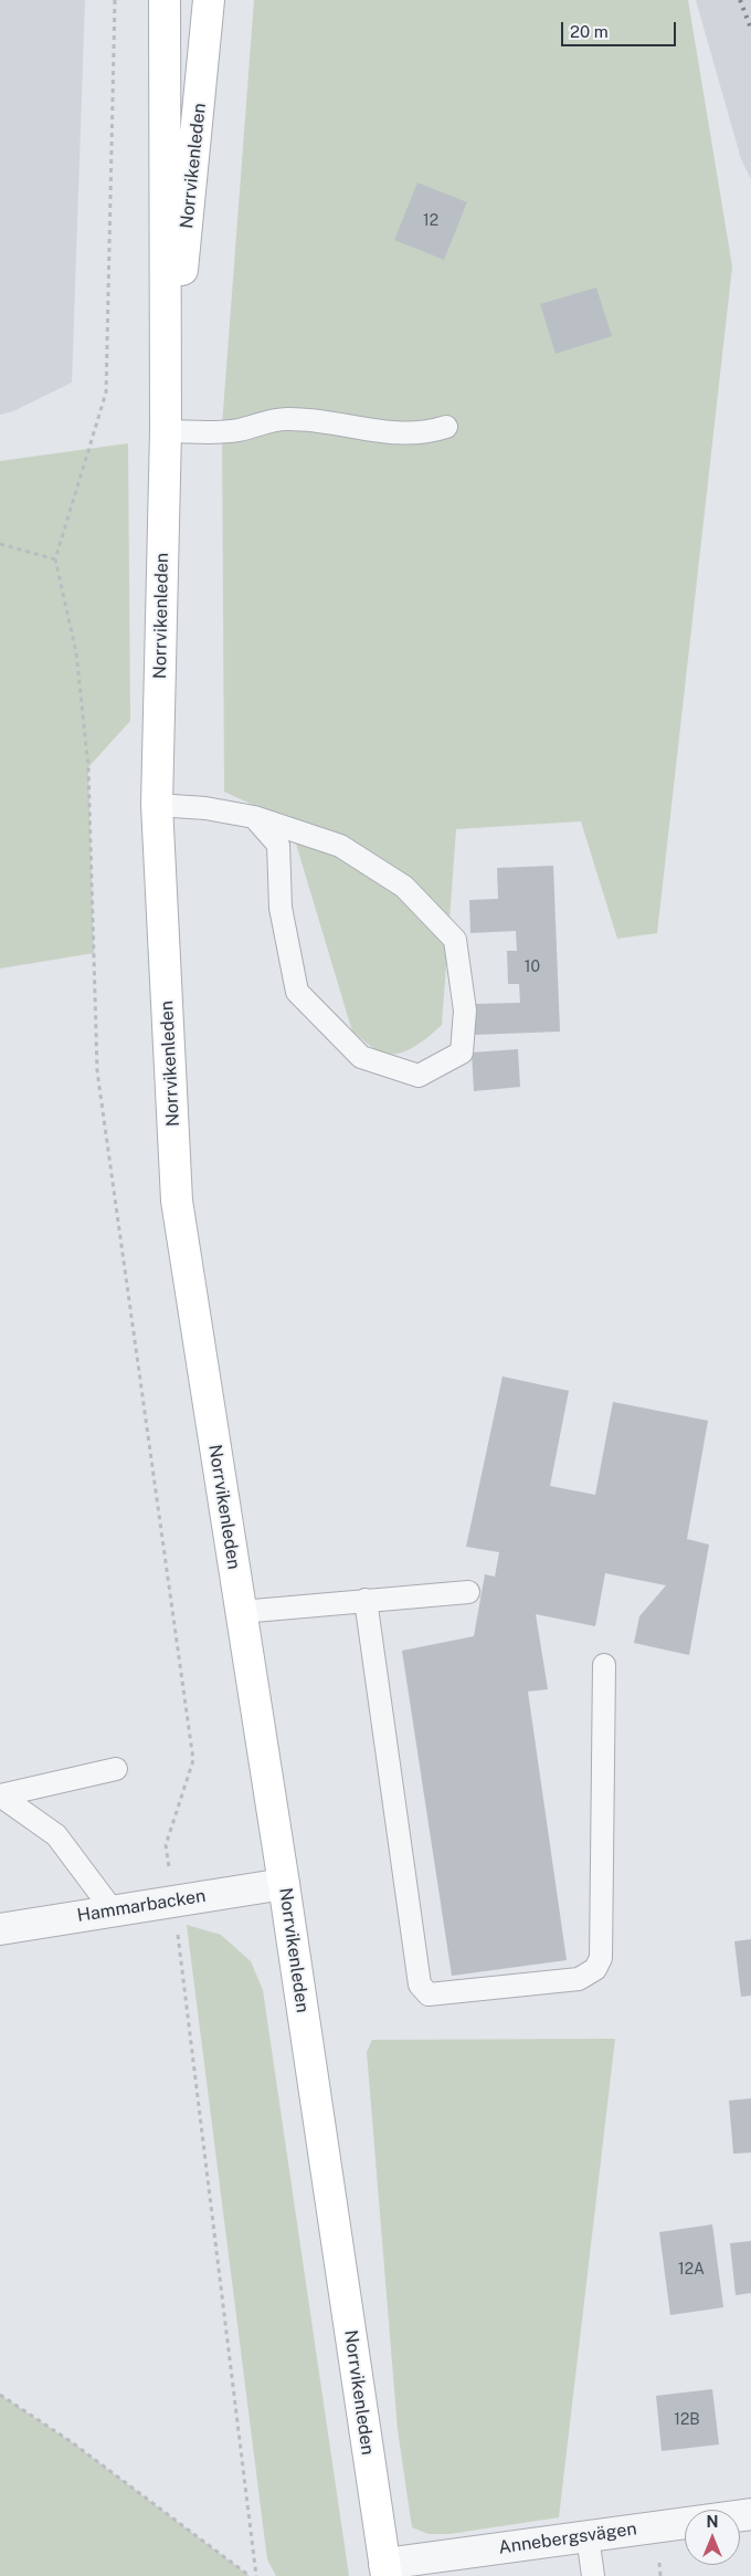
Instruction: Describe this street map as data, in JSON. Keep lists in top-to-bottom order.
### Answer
{
  "streets": {
    "main road": ["Norrvikenleden"],
    "street": ["Hammarbacken", "Annebergsvägen"]
  },
  "crossings": [
    ["Norrvikenleden", "Hammarbacken"],
    ["Norrvikenleden", "Annebergsvägen"]
  ],
  "house_numbers": [
    "12",
    "10",
    "12A",
    "12B"
  ],
  "scale_bar": "20 m",
  "north": "top"
}
